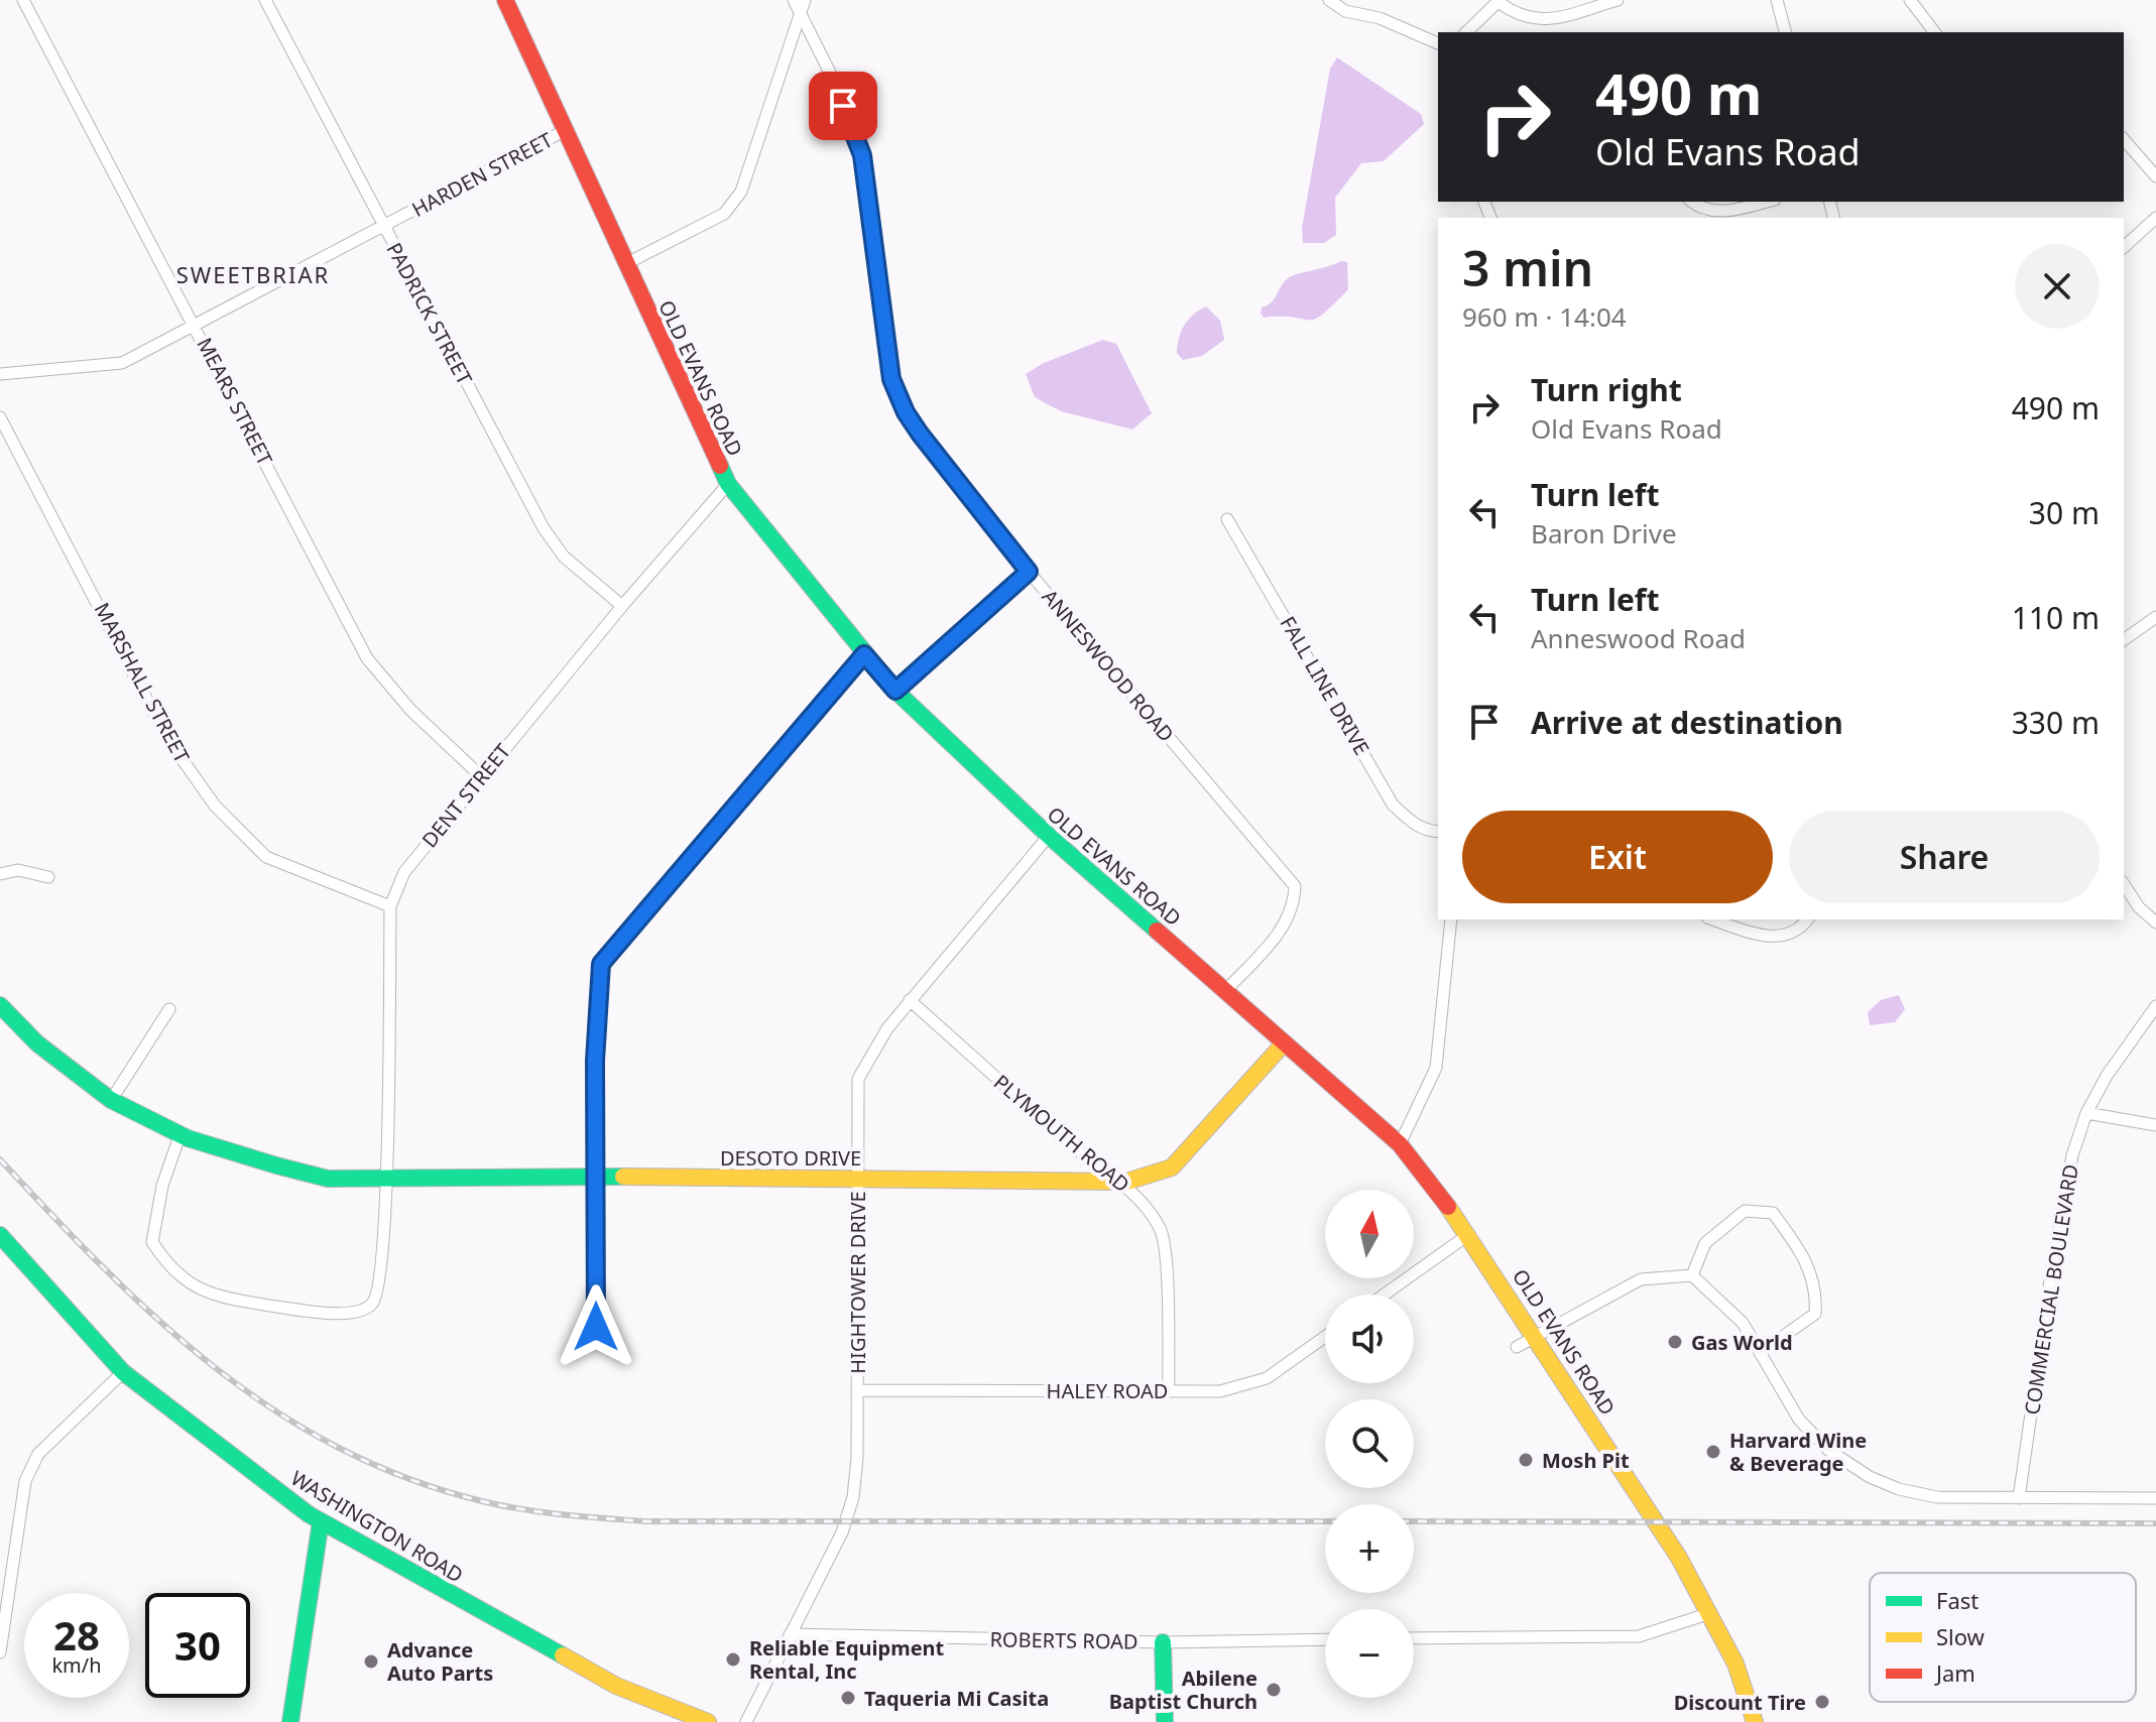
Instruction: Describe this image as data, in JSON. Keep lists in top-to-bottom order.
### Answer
{
  "streets": {
    "street": [
      "HARDEN STREET",
      "PADRICK STREET",
      "OLD EVANS ROAD",
      "MEARS STREET",
      "ANNESWOOD ROAD",
      "MARSHALL STREET",
      "FALL LINE DRIVE",
      "DENT STREET",
      "PLYMOUTH ROAD",
      "DESOTO DRIVE",
      "HIGHTOWER DRIVE",
      "COMMERCIAL BOULEVARD",
      "HALEY ROAD",
      "WASHINGTON ROAD",
      "ROBERTS ROAD"
    ]
  },
  "crossings": [
    ["HARDEN STREET", "PADRICK STREET"],
    ["HARDEN STREET", "OLD EVANS ROAD"],
    ["HARDEN STREET", "MEARS STREET"],
    ["PADRICK STREET", "DENT STREET"],
    ["OLD EVANS ROAD", "ANNESWOOD ROAD"],
    ["OLD EVANS ROAD", "DENT STREET"],
    ["OLD EVANS ROAD", "DESOTO DRIVE"],
    ["OLD EVANS ROAD", "HIGHTOWER DRIVE"],
    ["MEARS STREET", "DENT STREET"],
    ["MARSHALL STREET", "DENT STREET"],
    ["DENT STREET", "DESOTO DRIVE"],
    ["PLYMOUTH ROAD", "DESOTO DRIVE"],
    ["PLYMOUTH ROAD", "HIGHTOWER DRIVE"],
    ["PLYMOUTH ROAD", "HALEY ROAD"],
    ["DESOTO DRIVE", "HIGHTOWER DRIVE"],
    ["HIGHTOWER DRIVE", "HALEY ROAD"],
    ["HIGHTOWER DRIVE", "ROBERTS ROAD"]
  ],
  "districts": ["SWEETBRIAR"],
  "places": [
    "Gas World",
    "Harvard Wine & Beverage",
    "Mosh Pit",
    "Reliable Equipment Rental, Inc",
    "Advance Auto Parts",
    "Abilene Baptist Church",
    "Taqueria Mi Casita",
    "Discount Tire"
  ],
  "legend": ["Fast", "Slow", "Jam"],
  "north": "top",
  "page": {
    "turn": ["490 m", "Old Evans Road"],
    "heading": ["3 min", "960 m · 14:04"],
    "list": [
      {
        "name": "Turn right",
        "note": "Old Evans Road",
        "value": "490 m"
      },
      {
        "name": "Turn left",
        "note": "Baron Drive",
        "value": "30 m"
      },
      {
        "name": "Turn left",
        "note": "Anneswood Road",
        "value": "110 m"
      },
      {
        "name": "Arrive at destination",
        "value": "330 m"
      }
    ],
    "buttons": ["Exit", "Share"],
    "map_buttons": ["+", "−"],
    "speed": "28 km/h",
    "limit": "30"
  }
}
